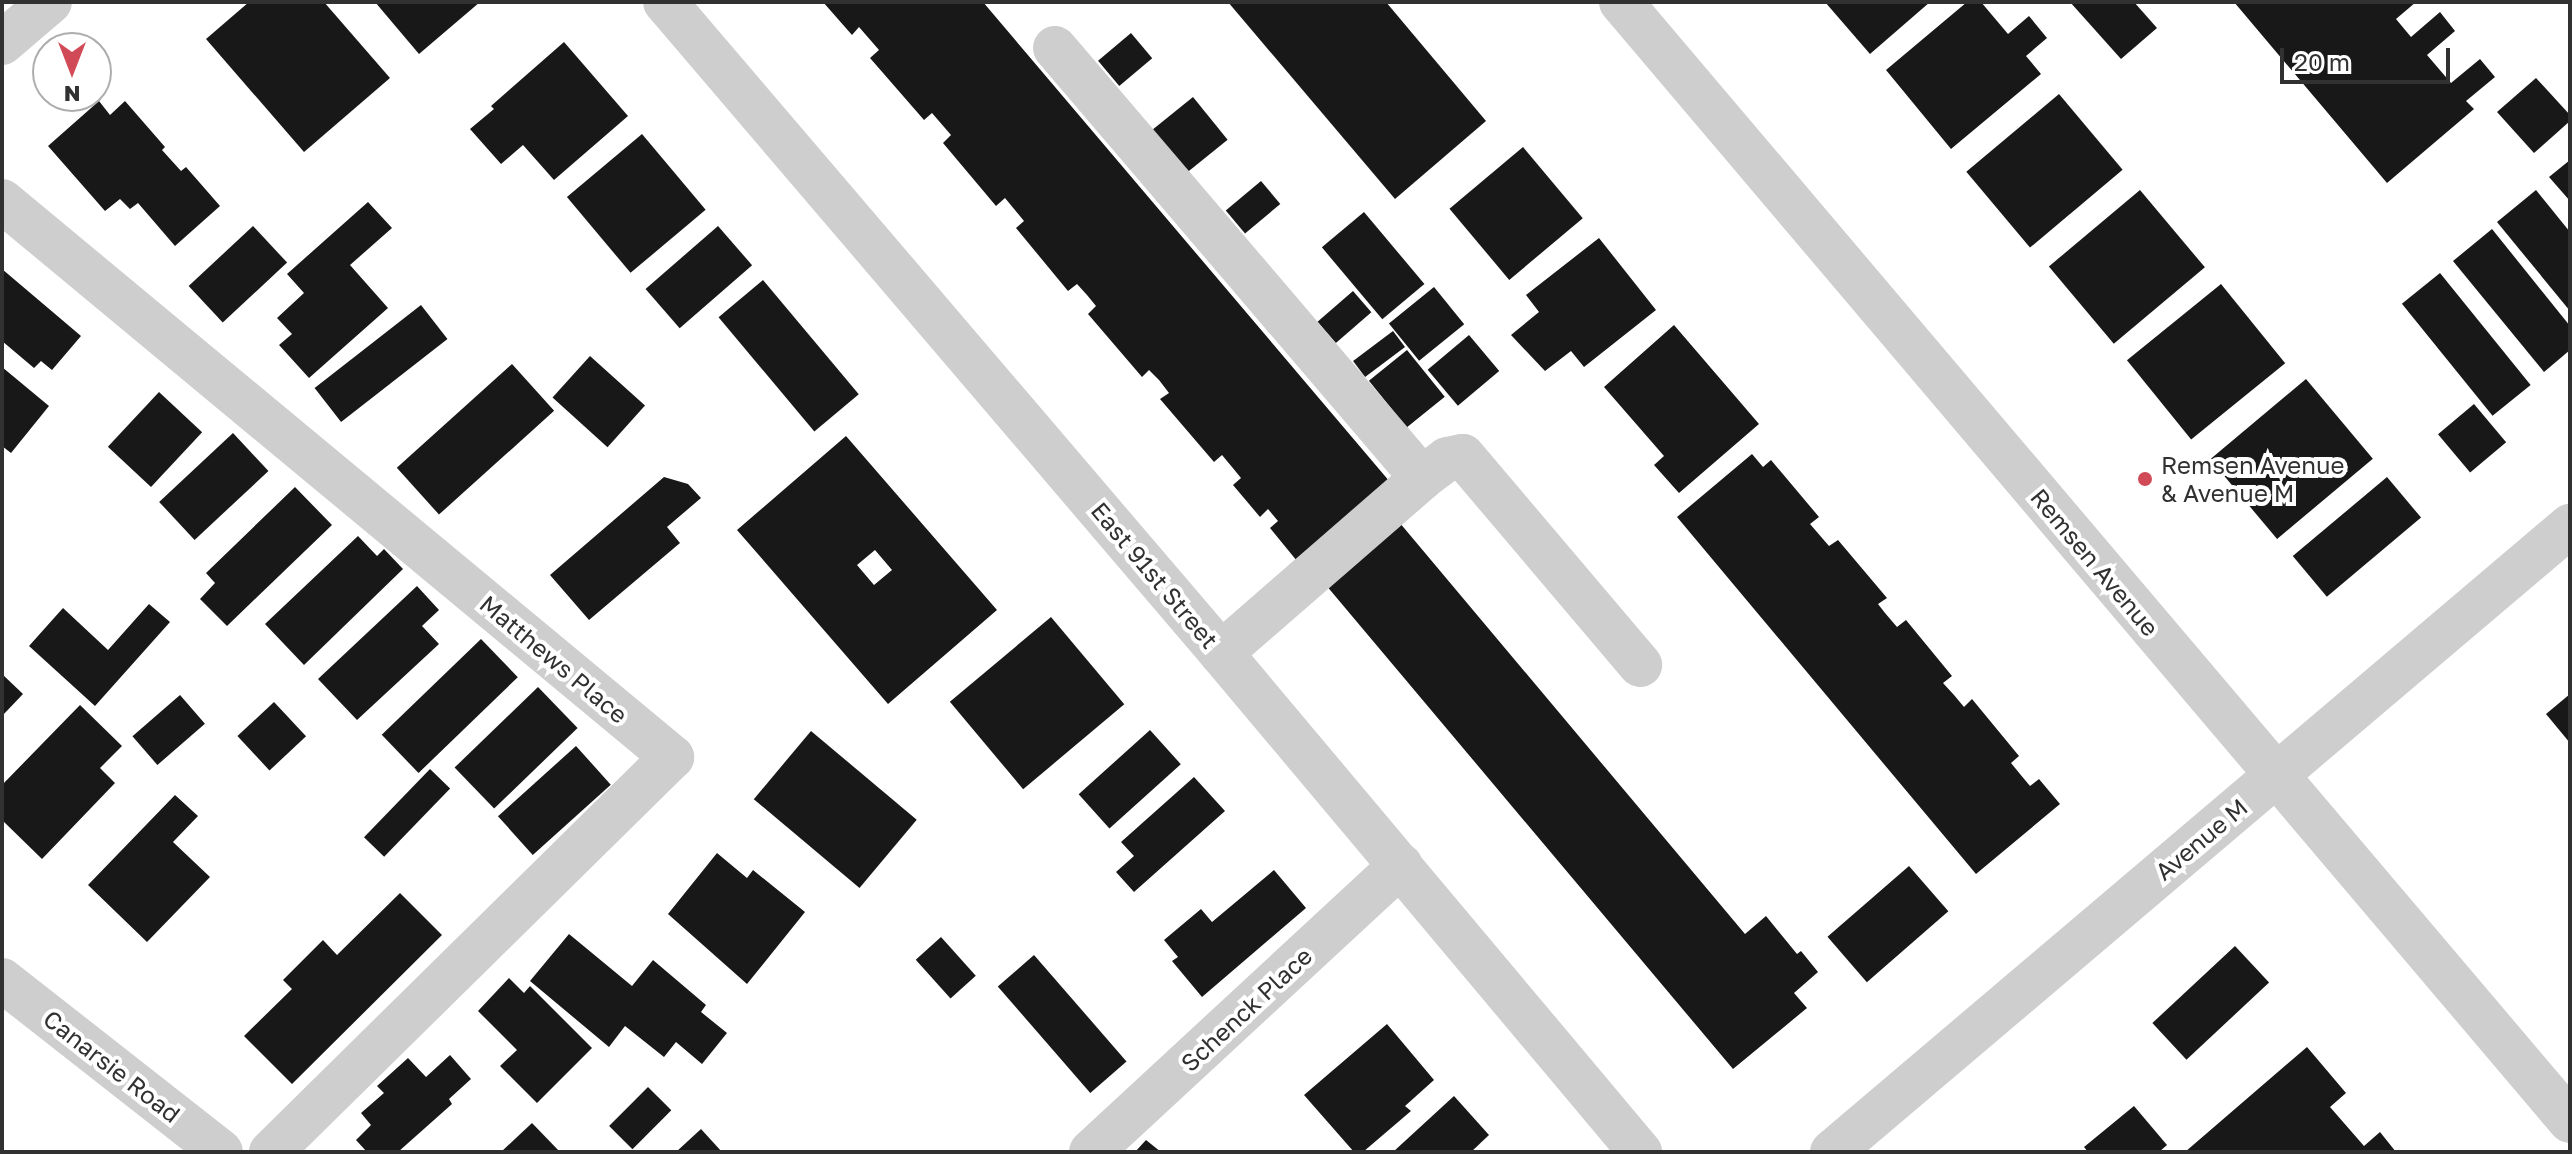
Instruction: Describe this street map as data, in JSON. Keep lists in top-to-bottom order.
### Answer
{
  "streets": {
    "street": [
      "Remsen Avenue",
      "East 91st Street",
      "Matthews Place",
      "Avenue M",
      "Schenck Place",
      "Canarsie Road"
    ]
  },
  "crossings": [
    ["Remsen Avenue", "Avenue M"],
    ["East 91st Street", "Schenck Place"]
  ],
  "places": ["Remsen Avenue & Avenue M"],
  "scale_bar": "20 m",
  "north": "bottom"
}
